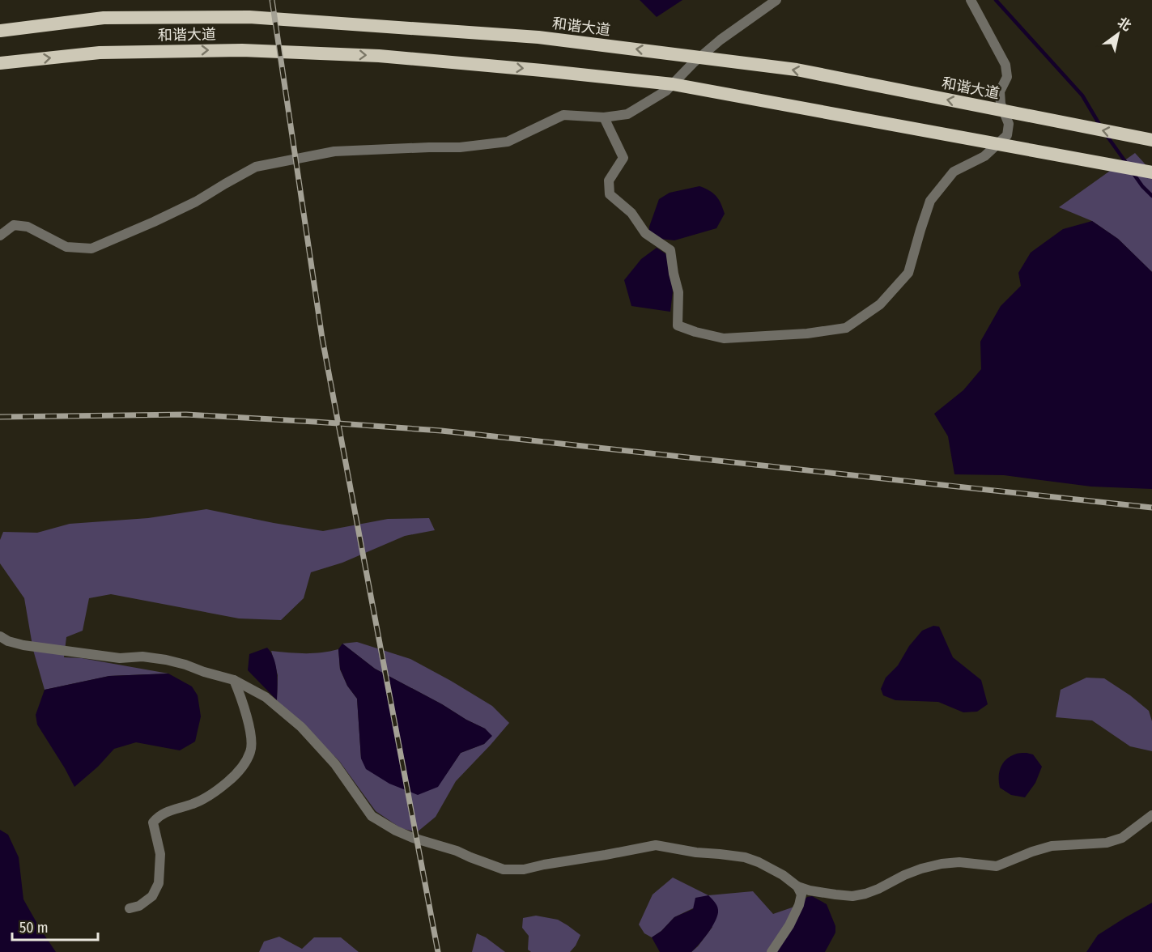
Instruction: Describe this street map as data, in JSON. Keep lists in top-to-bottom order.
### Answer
{
  "streets": {
    "highway": ["和谐大道"]
  },
  "scale_bar": "50 m",
  "north": "top right"
}
